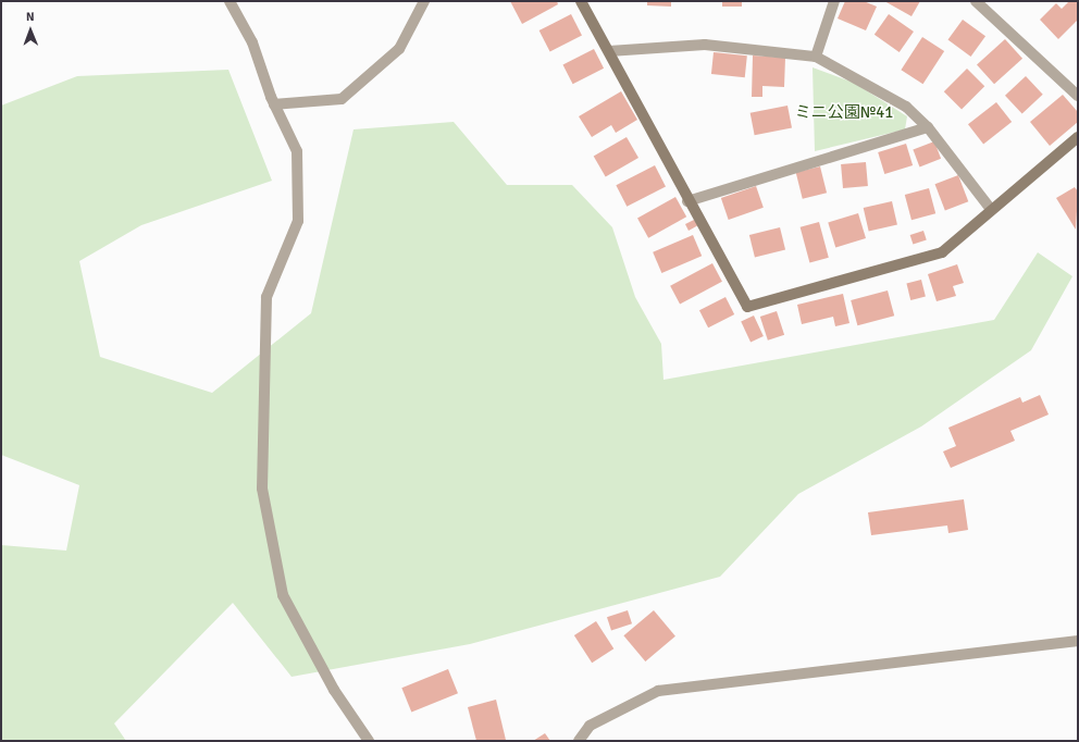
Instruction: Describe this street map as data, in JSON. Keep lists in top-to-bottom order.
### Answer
{
  "parks": ["ミニ公園№41"],
  "north": "top"
}
